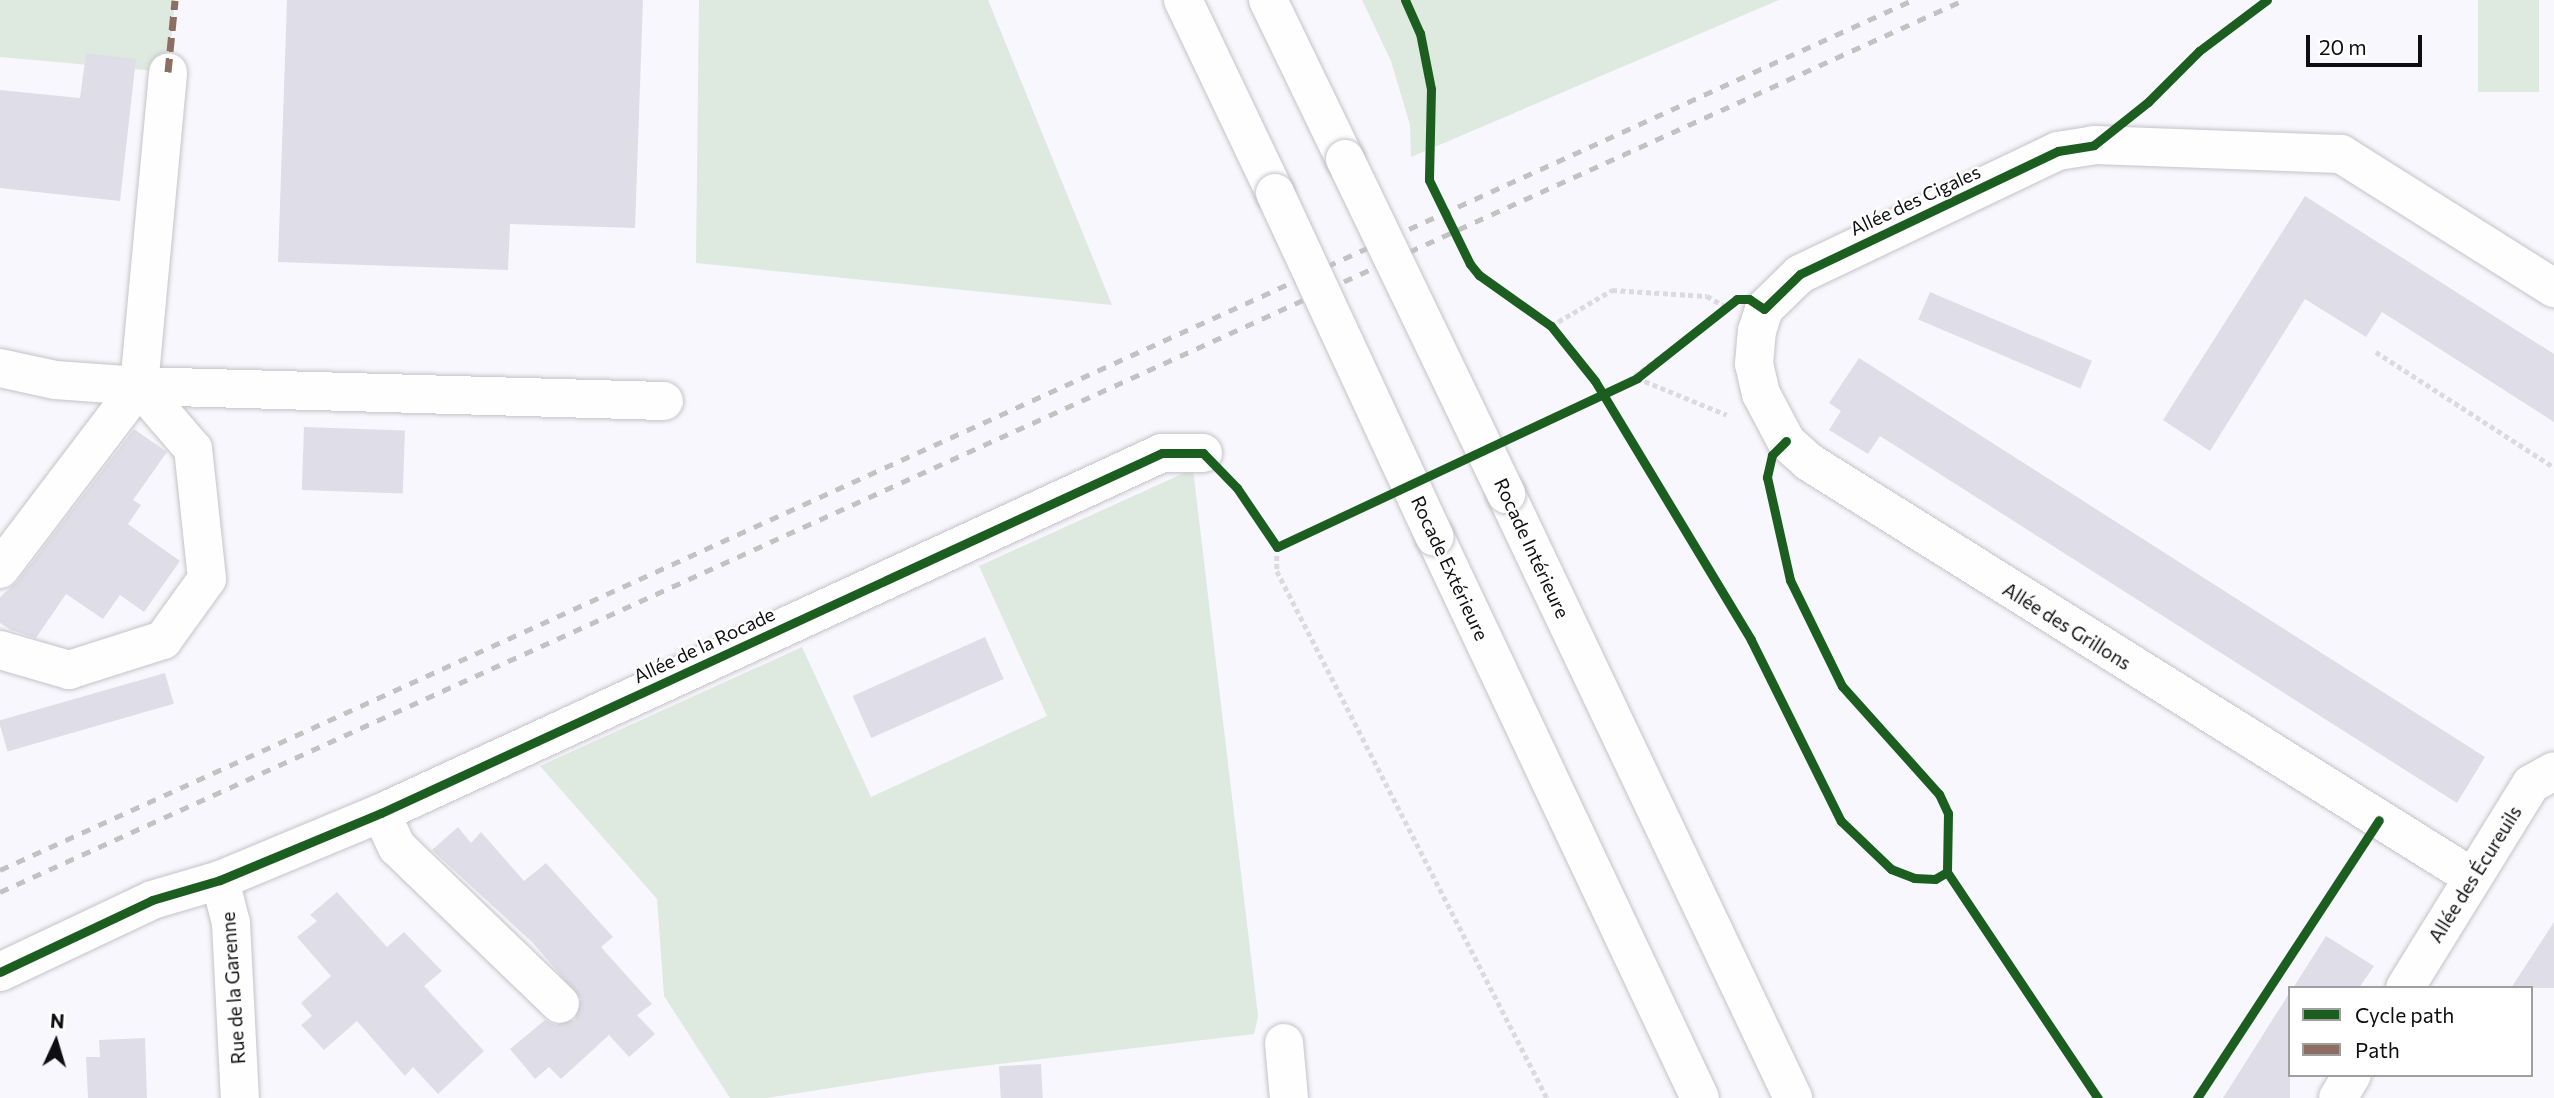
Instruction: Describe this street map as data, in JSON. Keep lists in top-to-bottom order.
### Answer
{
  "streets": {
    "main road": [
      "Allée des Cigales",
      "Rocade Intérieure",
      "Rocade Extérieure",
      "Allée des Grillons",
      "Allée de la Rocade",
      "Allée des Écureuils",
      "Rue de la Garenne"
    ]
  },
  "crossings": [
    ["Allée des Cigales", "Allée des Grillons"],
    ["Allée des Grillons", "Allée des Écureuils"],
    ["Allée de la Rocade", "Rue de la Garenne"]
  ],
  "legend": ["Cycle path", "Path"],
  "scale_bar": "20 m",
  "north": "top"
}
